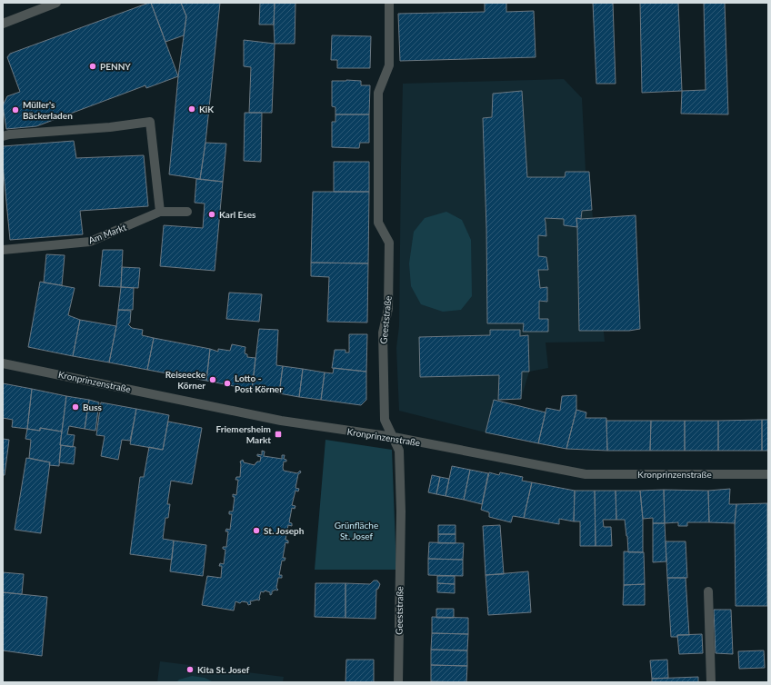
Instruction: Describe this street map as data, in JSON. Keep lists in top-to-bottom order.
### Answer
{
  "streets": {
    "street": ["Am Markt", "Geeststraße", "Kronprinzenstraße"]
  },
  "crossings": [
    ["Geeststraße", "Kronprinzenstraße"]
  ],
  "parks": ["Grünfläche St. Josef"],
  "places": {
    "other": [
      "PENNY",
      "KiK",
      "Müller's Bäckerladen",
      "Karl Eses",
      "Reiseecke Körner",
      "Lotto - Post Körner",
      "Buss",
      "St. Joseph",
      "Kita St. Josef"
    ],
    "transit": ["Friemersheim Markt"]
  }
}
